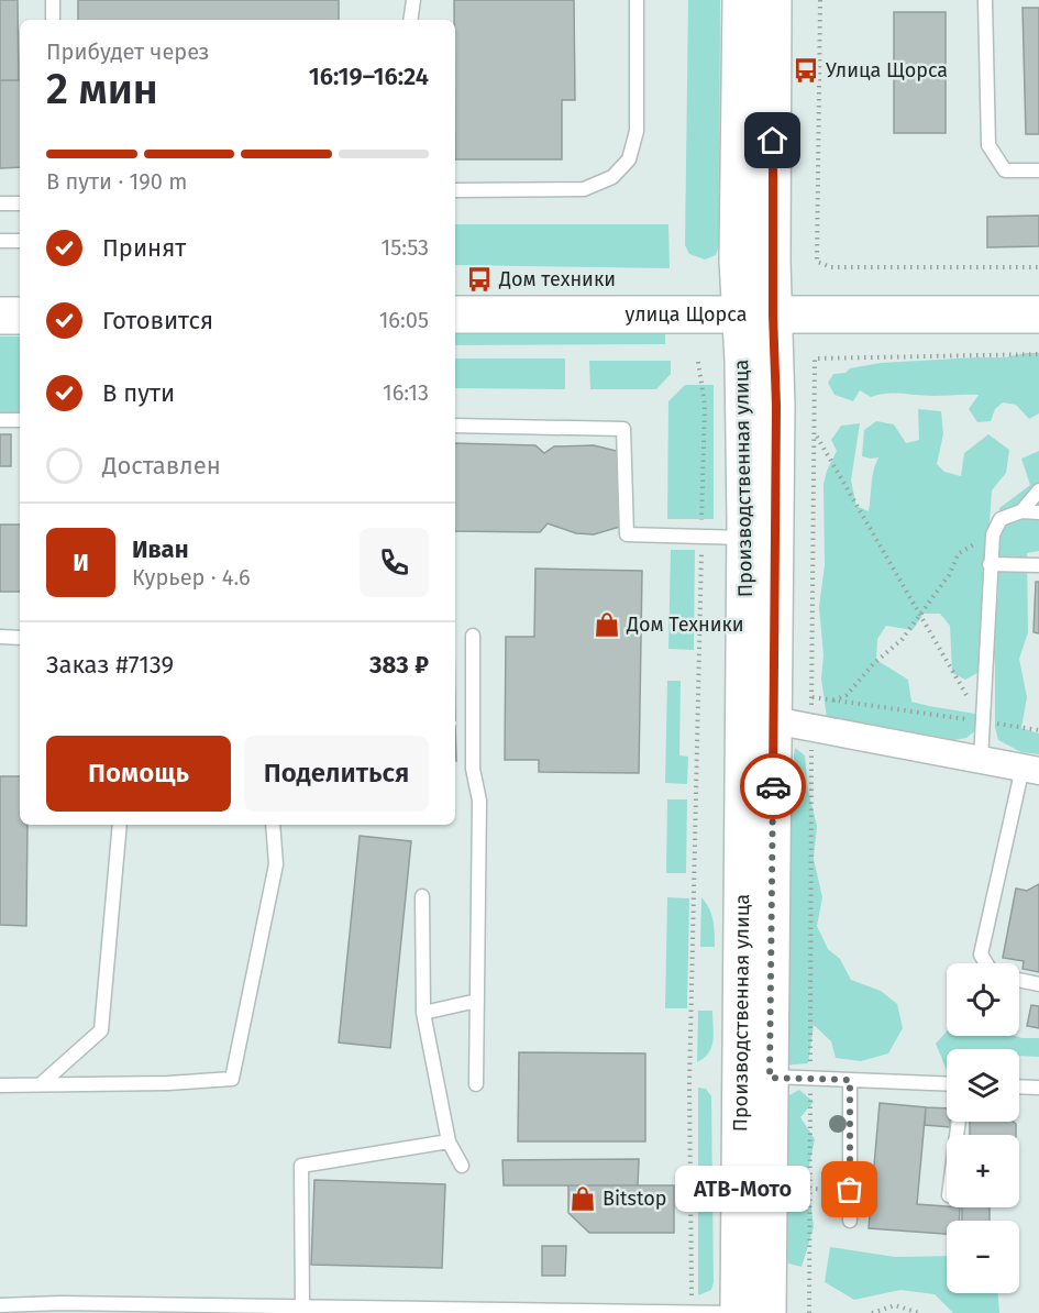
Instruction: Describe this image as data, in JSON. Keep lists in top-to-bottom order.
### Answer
{
  "streets": {
    "main road": ["улица Щорса", "Производственная улица"]
  },
  "crossings": [
    ["улица Щорса", "Производственная улица"]
  ],
  "places": {
    "bus stop": ["Улица Щорса", "Дом техники"],
    "shop": ["Дом Техники", "Bitstop"],
    "other": ["АТВ-Мото"]
  },
  "page": {
    "heading": ["2 мин", "Прибудет через", "16:19–16:24"],
    "panel": [
      "Иван",
      "Курьер · 4.6",
      "Заказ #7139",
      "383 ₽"
    ],
    "bar": "В пути · 190 m",
    "list": [
      ["Принят", "15:53"],
      ["Готовится", "16:05"],
      ["В пути", "16:13"],
      "Доставлен"
    ],
    "round": "И",
    "buttons": ["Помощь", "Поделиться"],
    "map_buttons": ["+", "−"],
    "bubble": "АТВ-Мото"
  }
}
